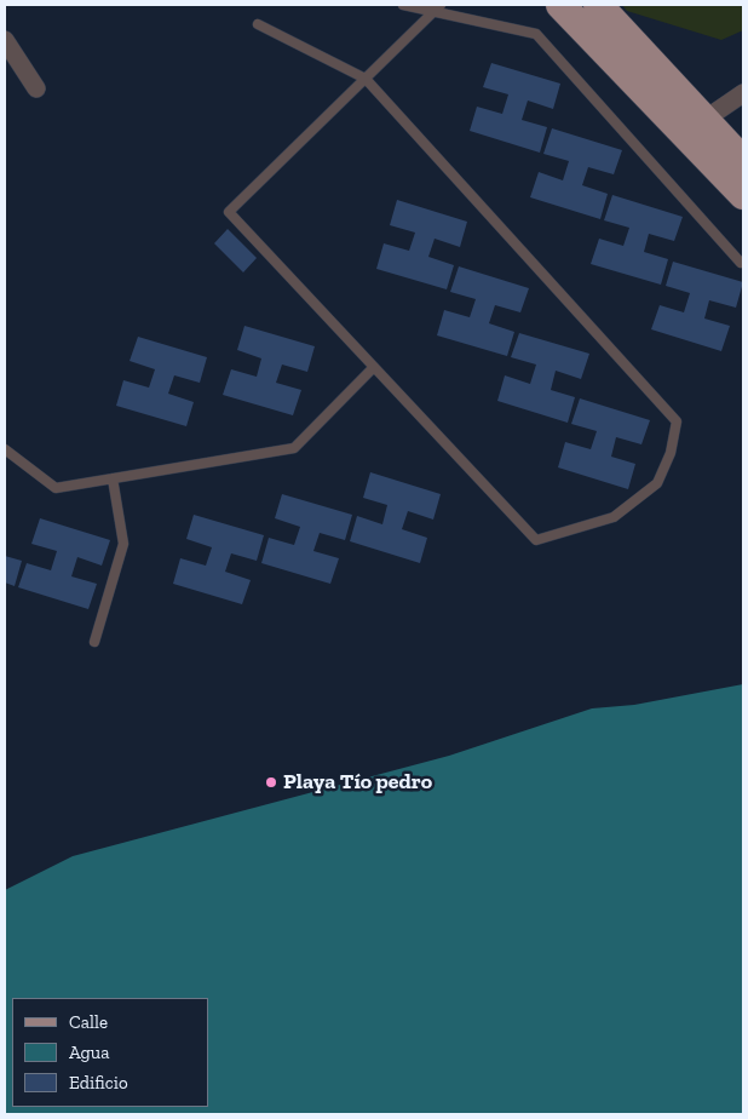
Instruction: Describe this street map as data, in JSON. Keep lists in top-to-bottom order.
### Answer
{
  "places": ["Playa Tío pedro"],
  "legend": ["Calle", "Agua", "Edificio"]
}
